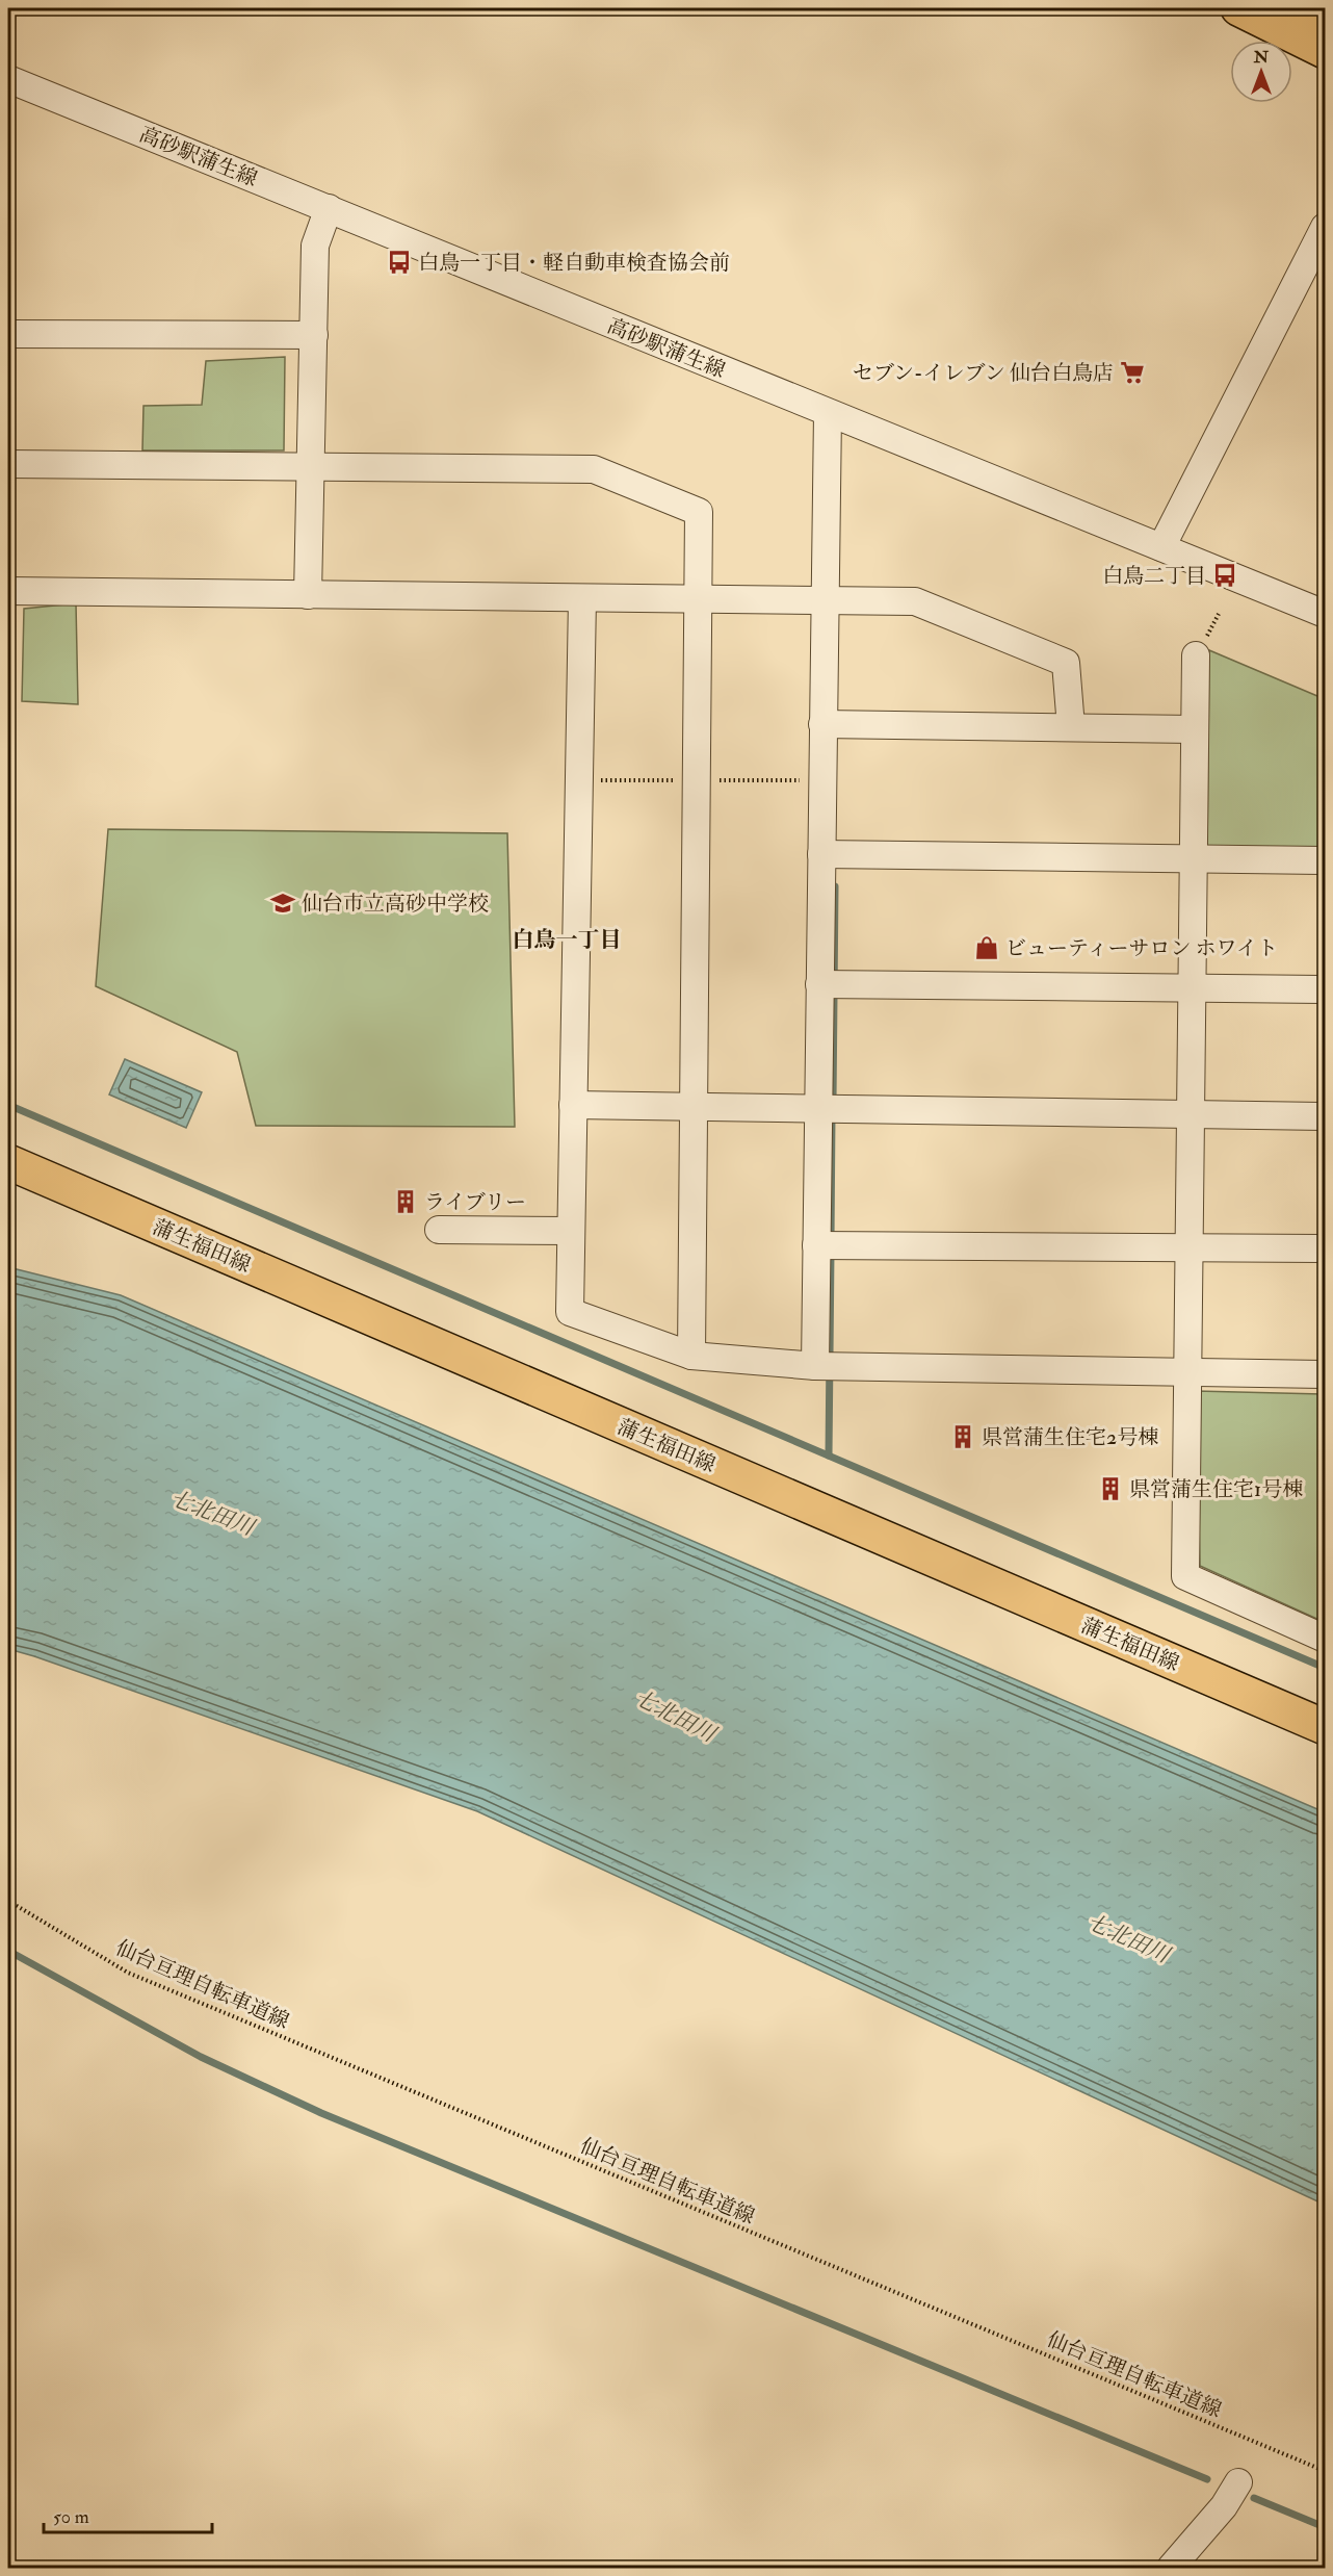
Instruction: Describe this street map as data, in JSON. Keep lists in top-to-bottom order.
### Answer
{
  "streets": {
    "main road": ["蒲生福田線"],
    "street": ["高砂駅蒲生線"],
    "path": ["仙台亘理自転車道線"]
  },
  "districts": ["白鳥一丁目"],
  "water": ["七北田川"],
  "places": {
    "bus stop": ["白鳥一丁目・軽自動車検査協会前", "白鳥二丁目"],
    "supermarket": ["セブン-イレブン 仙台白鳥店"],
    "school or university": ["仙台市立高砂中学校"],
    "shop": ["ビューティーサロン ホワイト"],
    "building": ["ライブリー", "県営蒲生住宅2号棟", "県営蒲生住宅1号棟"]
  },
  "scale_bar": "50 m",
  "north": "top"
}
